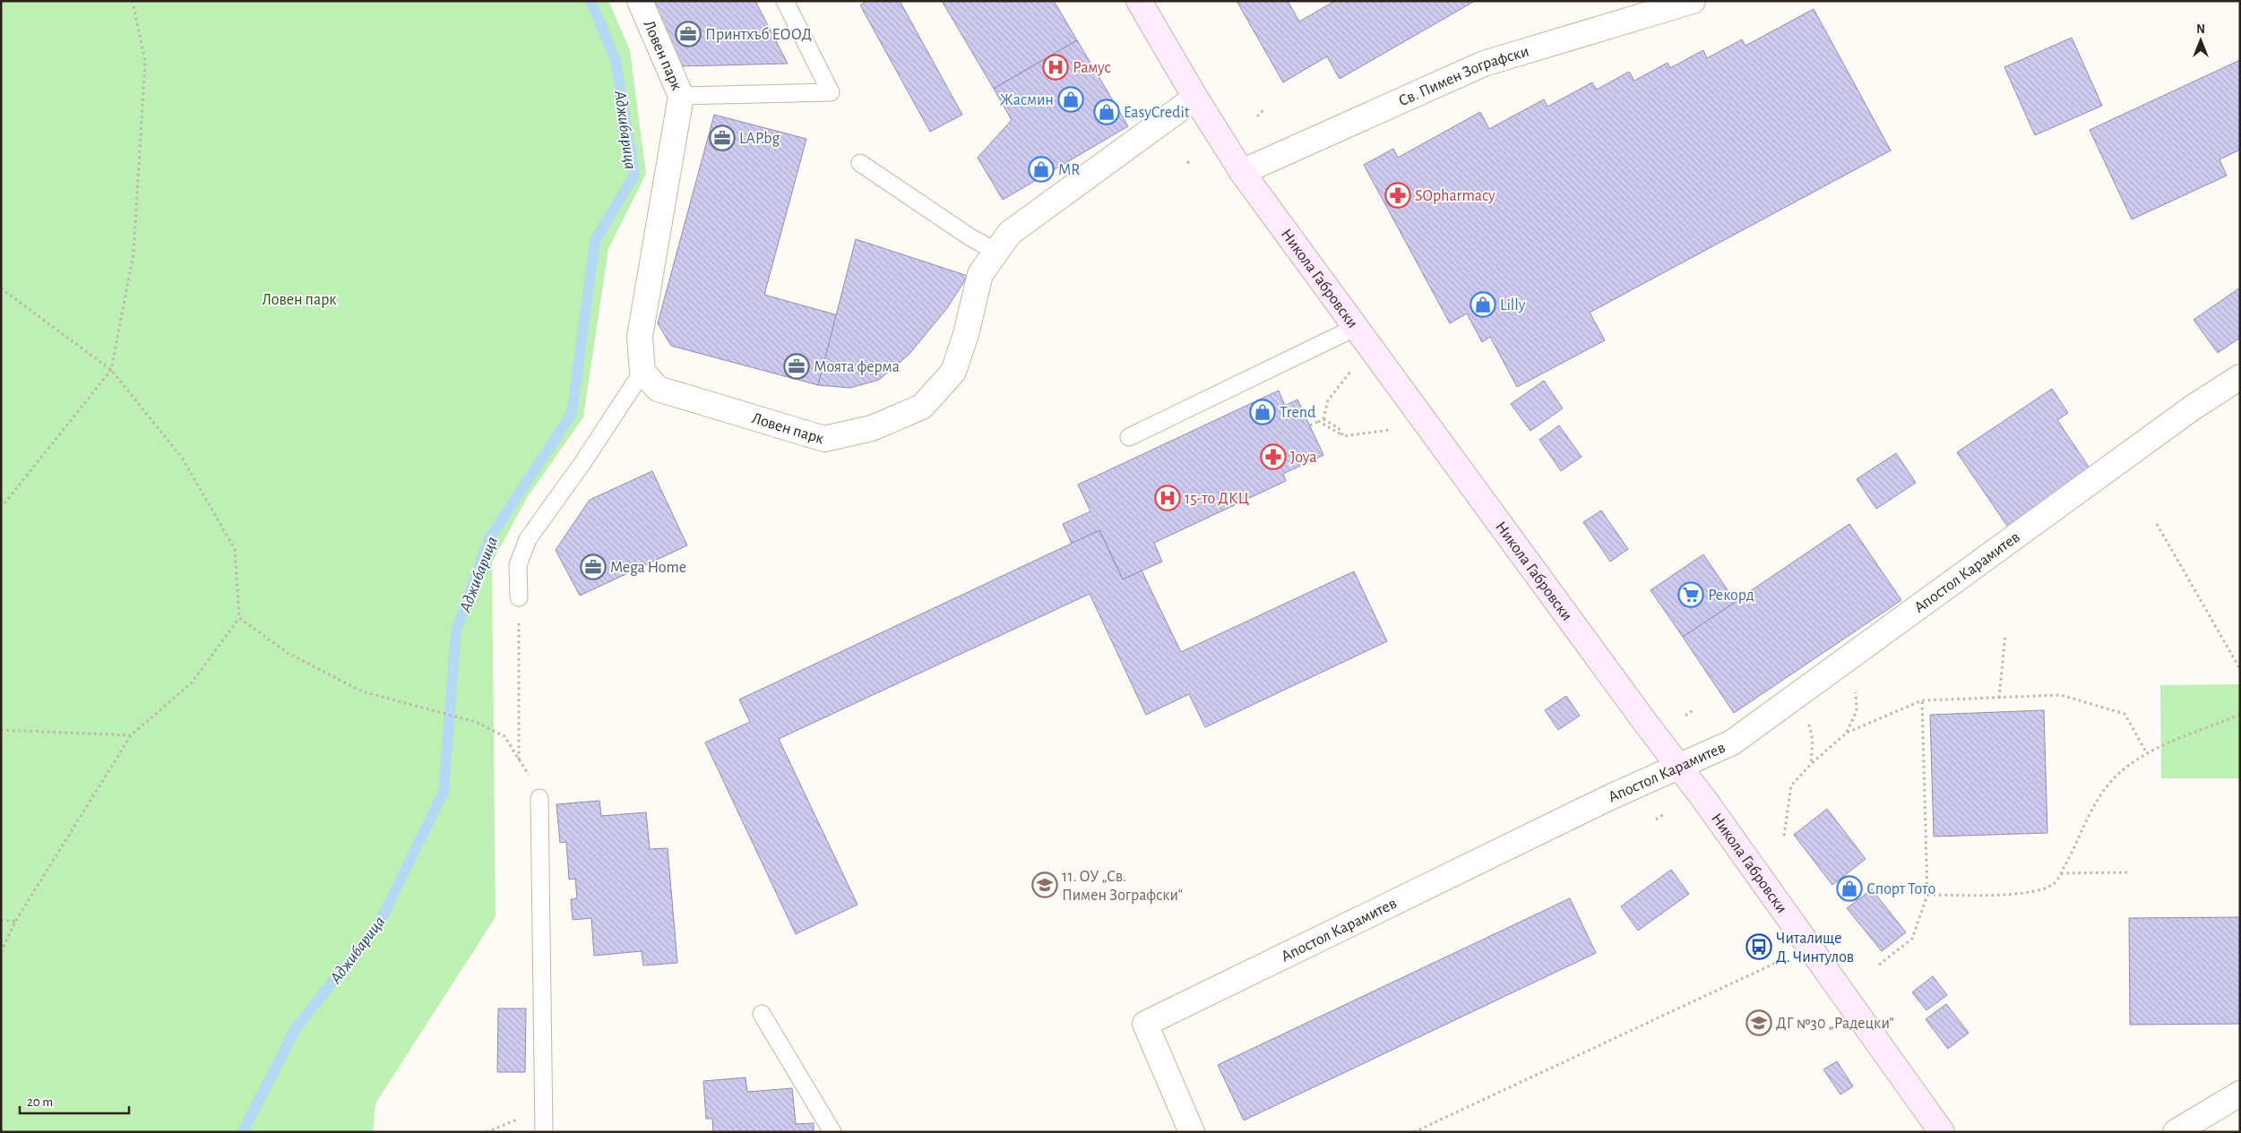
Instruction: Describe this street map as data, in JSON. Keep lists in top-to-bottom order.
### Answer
{
  "streets": {
    "street": [
      "Ловен парк",
      "Св. Пимен Зографски",
      "Никола Габровски",
      "Апостол Карамитев"
    ]
  },
  "crossings": [
    ["Ловен парк", "Никола Габровски"],
    ["Св. Пимен Зографски", "Никола Габровски"],
    ["Никола Габровски", "Апостол Карамитев"]
  ],
  "water": ["Аджибарица"],
  "parks": ["Ловен парк"],
  "places": {
    "office": [
      "Принтхъб ЕООД",
      "LAP.bg",
      "Моята ферма",
      "Mega Home"
    ],
    "hospital": ["Рамус", "15-то ДКЦ"],
    "shop": [
      "Жасмин",
      "EasyCredit",
      "MR",
      "Lilly",
      "Trend",
      "Спорт Тото"
    ],
    "pharmacy": ["SOpharmacy", "Joya"],
    "supermarket": ["Рекорд"],
    "school or university": ["11. ОУ „Св. Пимен Зографски“", "ДГ №30 „Радецки“"],
    "bus stop": ["Читалище Д. Чинтулов"]
  },
  "scale_bar": "20 m",
  "north": "top"
}
